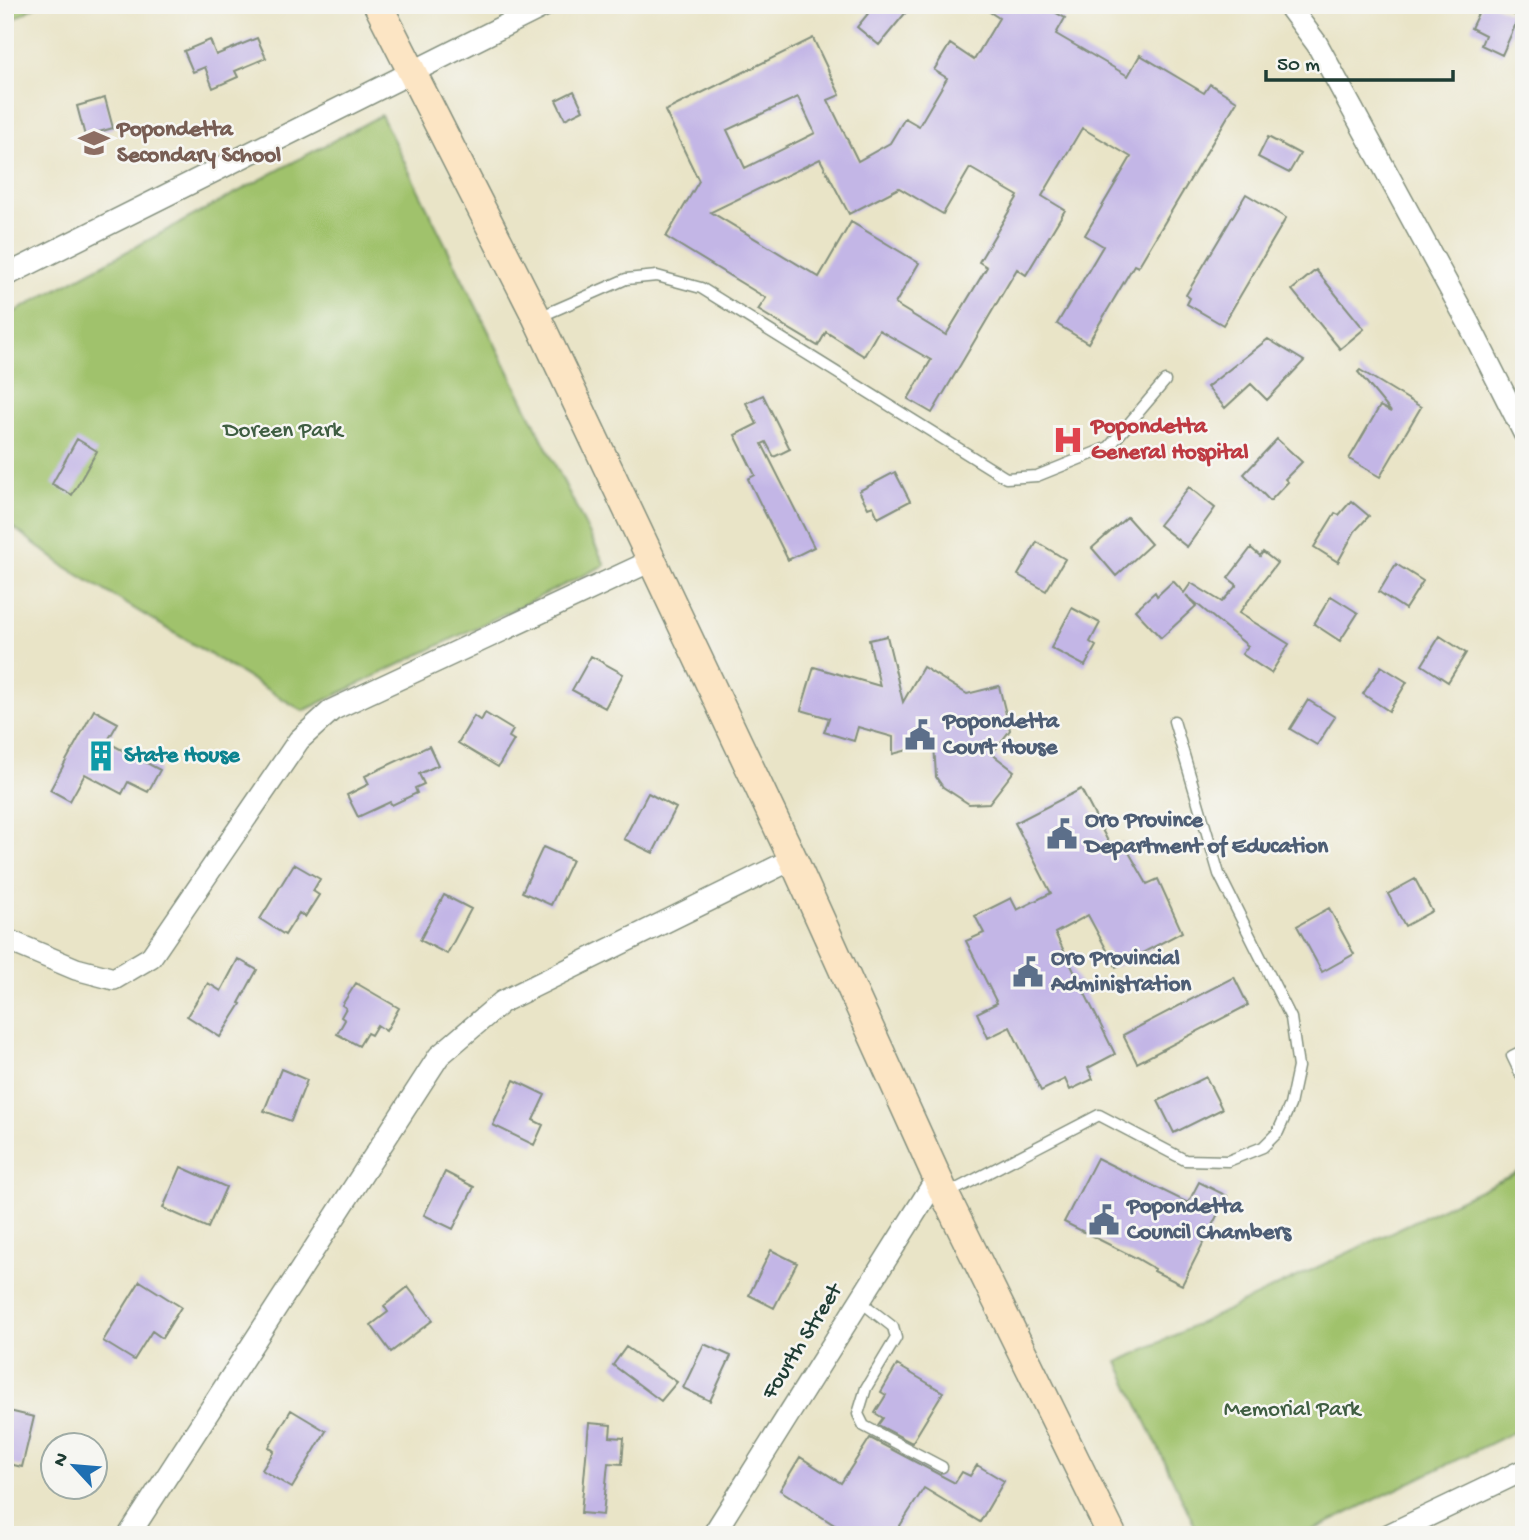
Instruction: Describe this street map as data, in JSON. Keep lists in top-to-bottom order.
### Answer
{
  "streets": {
    "street": ["Fourth Street"]
  },
  "parks": ["Doreen Park", "Memorial Park"],
  "places": {
    "school or university": ["Popondetta Secondary School"],
    "hospital": ["Popondetta General Hospital"],
    "public building": [
      "Popondetta Court House",
      "Oro Province Department of Education",
      "Oro Provincial Administration",
      "Popondetta Council Chambers"
    ],
    "building": ["State House"]
  },
  "scale_bar": "50 m",
  "north": "top left"
}
